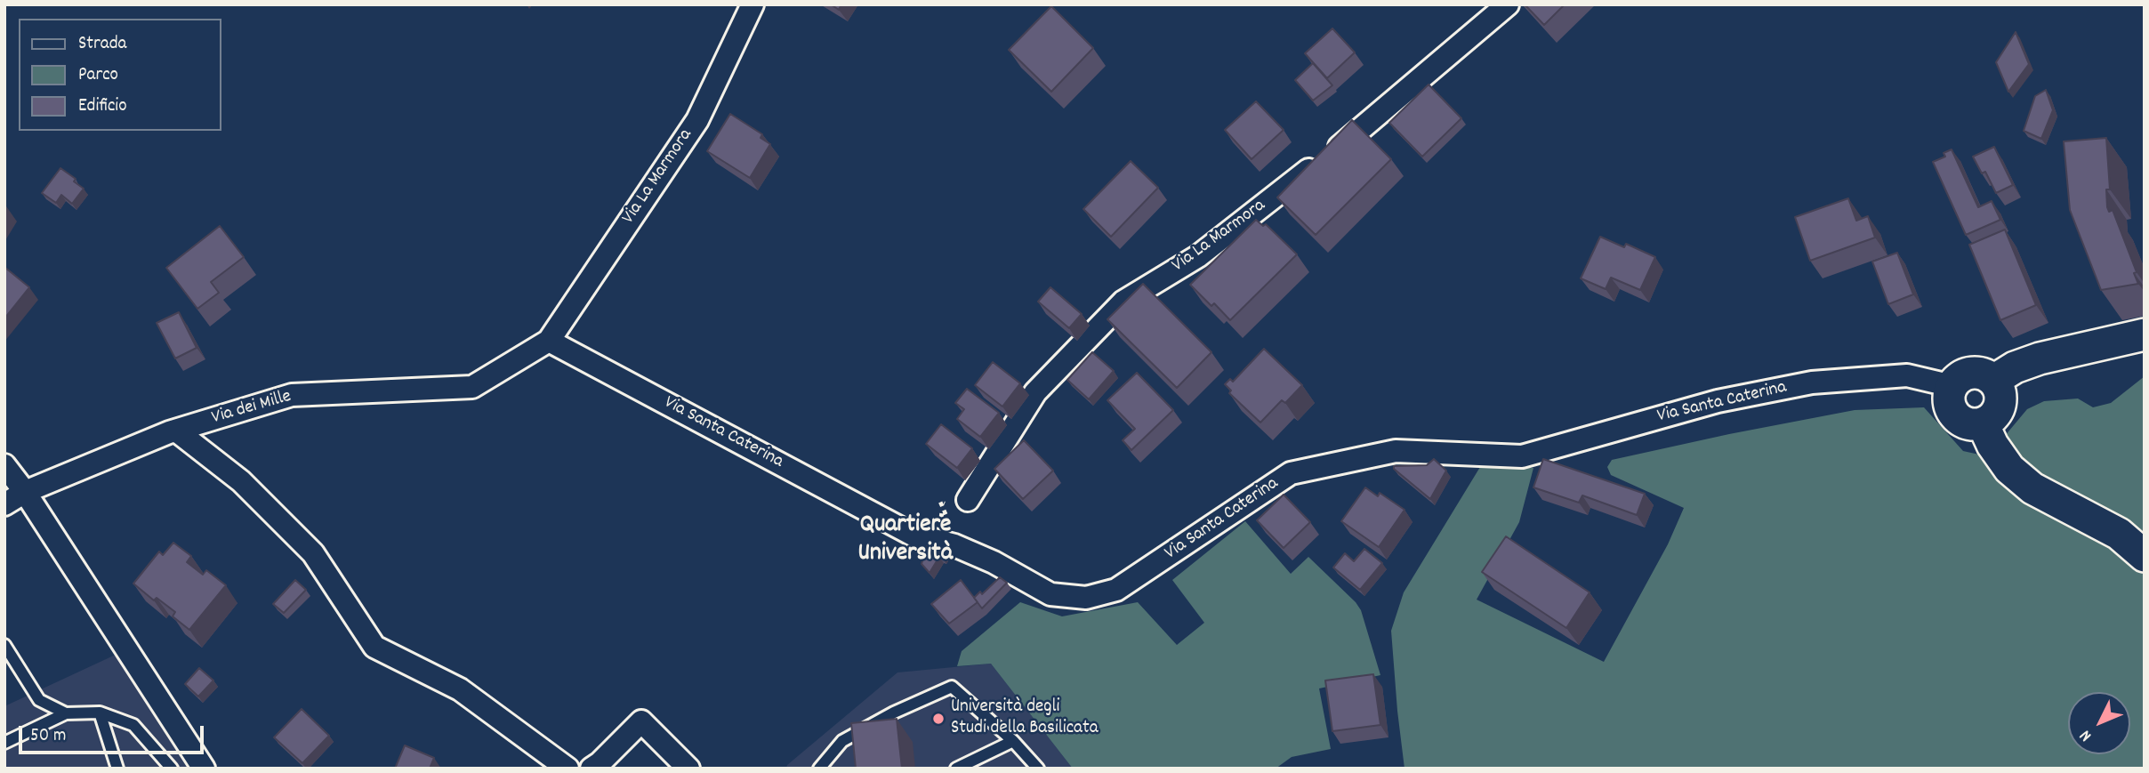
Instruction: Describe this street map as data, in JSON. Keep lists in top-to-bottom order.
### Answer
{
  "streets": {
    "street": ["Via La Marmora", "Via Santa Caterina", "Via dei Mille"]
  },
  "crossings": [
    ["Via La Marmora", "Via Santa Caterina"],
    ["Via La Marmora", "Via dei Mille"],
    ["Via Santa Caterina", "Via dei Mille"]
  ],
  "districts": ["Quartiere Università"],
  "places": ["Università degli Studi della Basilicata"],
  "legend": ["Strada", "Parco", "Edificio"],
  "scale_bar": "50 m",
  "north": "bottom left"
}
